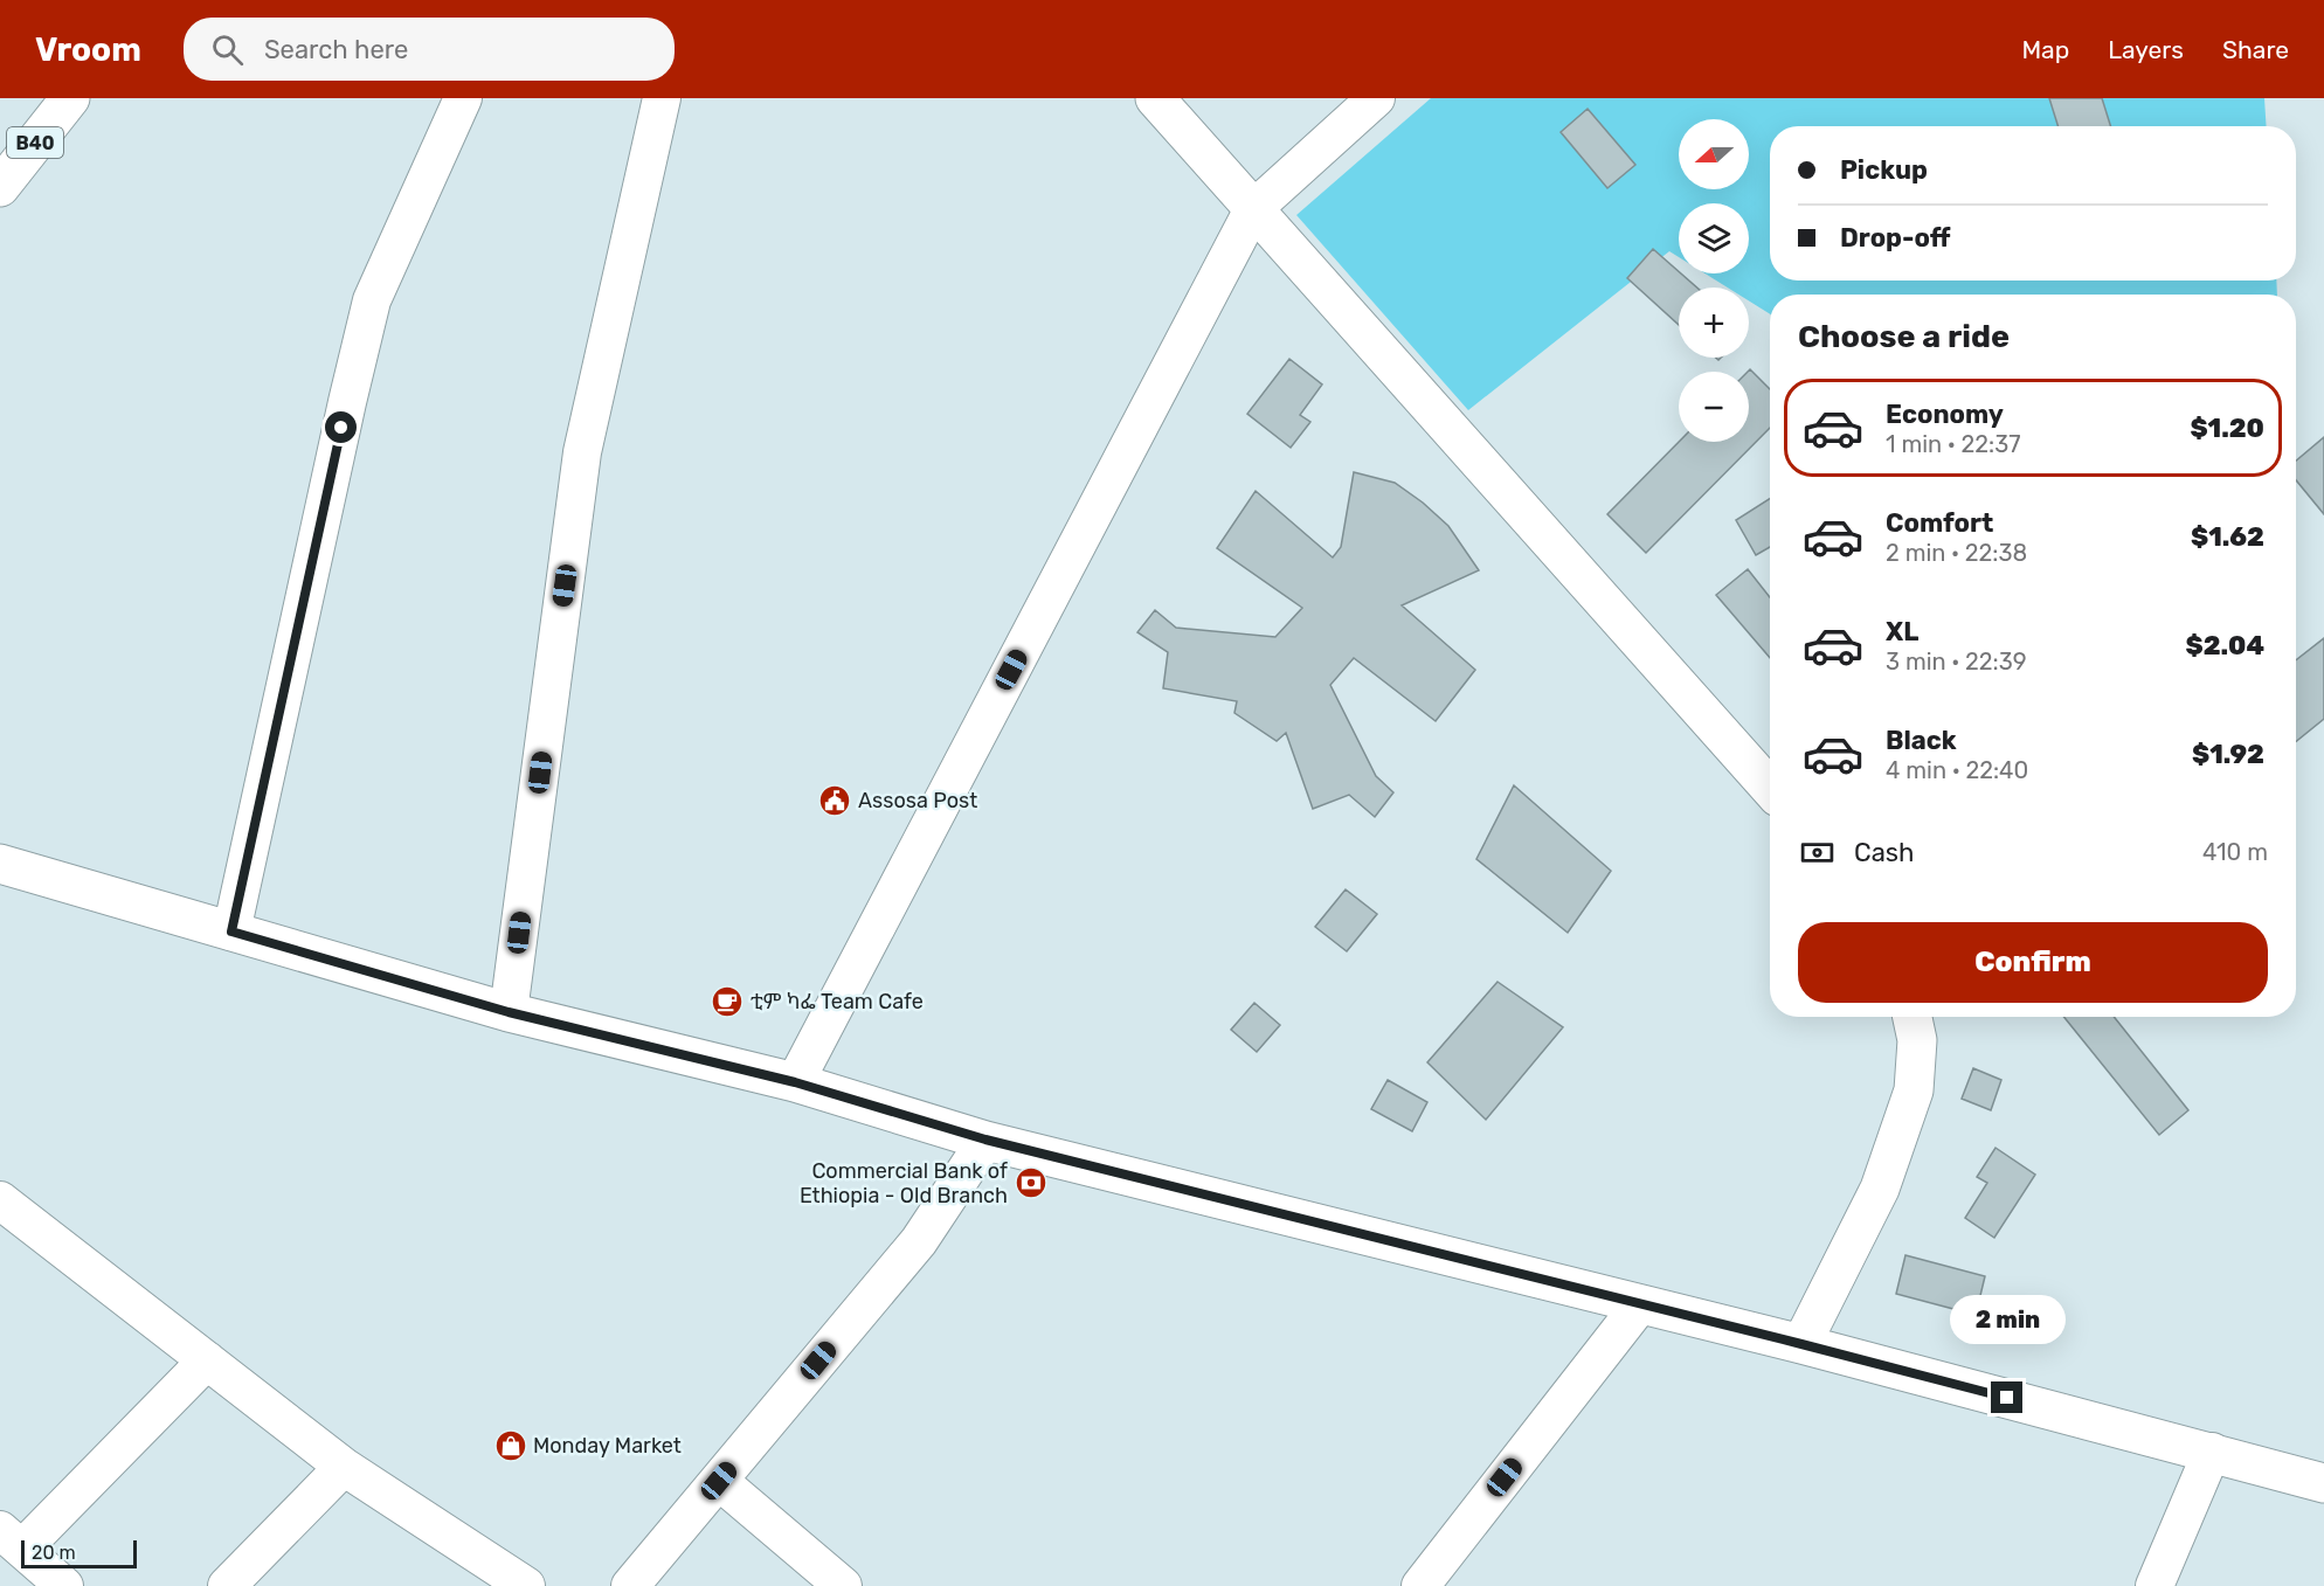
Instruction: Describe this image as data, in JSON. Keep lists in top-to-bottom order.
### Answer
{
  "streets": {
    "main road": ["B40"]
  },
  "places": {
    "public building": ["Assosa Post"],
    "cafe": ["ቲም ካፌ Team Cafe"],
    "bank": ["Commercial Bank of Ethiopia - Old Branch"],
    "shop": ["Monday Market"]
  },
  "scale_bar": "20 m",
  "north": "left",
  "page": {
    "header": "Vroom",
    "search": "Search here",
    "nav": ["Map", "Layers", "Share"],
    "map_buttons": ["+", "−"],
    "banner": ["Pickup", "Drop-off"],
    "heading": "Choose a ride",
    "list": [
      {
        "name": "Economy",
        "note": "1 min · 22:37",
        "value": "$1.20"
      },
      {
        "name": "Comfort",
        "note": "2 min · 22:38",
        "value": "$1.62"
      },
      {
        "name": "XL",
        "note": "3 min · 22:39",
        "value": "$2.04"
      },
      {
        "name": "Black",
        "note": "4 min · 22:40",
        "value": "$1.92"
      }
    ],
    "pay": ["Cash", "410 m"],
    "buttons": "Confirm",
    "bubble": "2 min",
    "scale": "20 m"
  }
}
